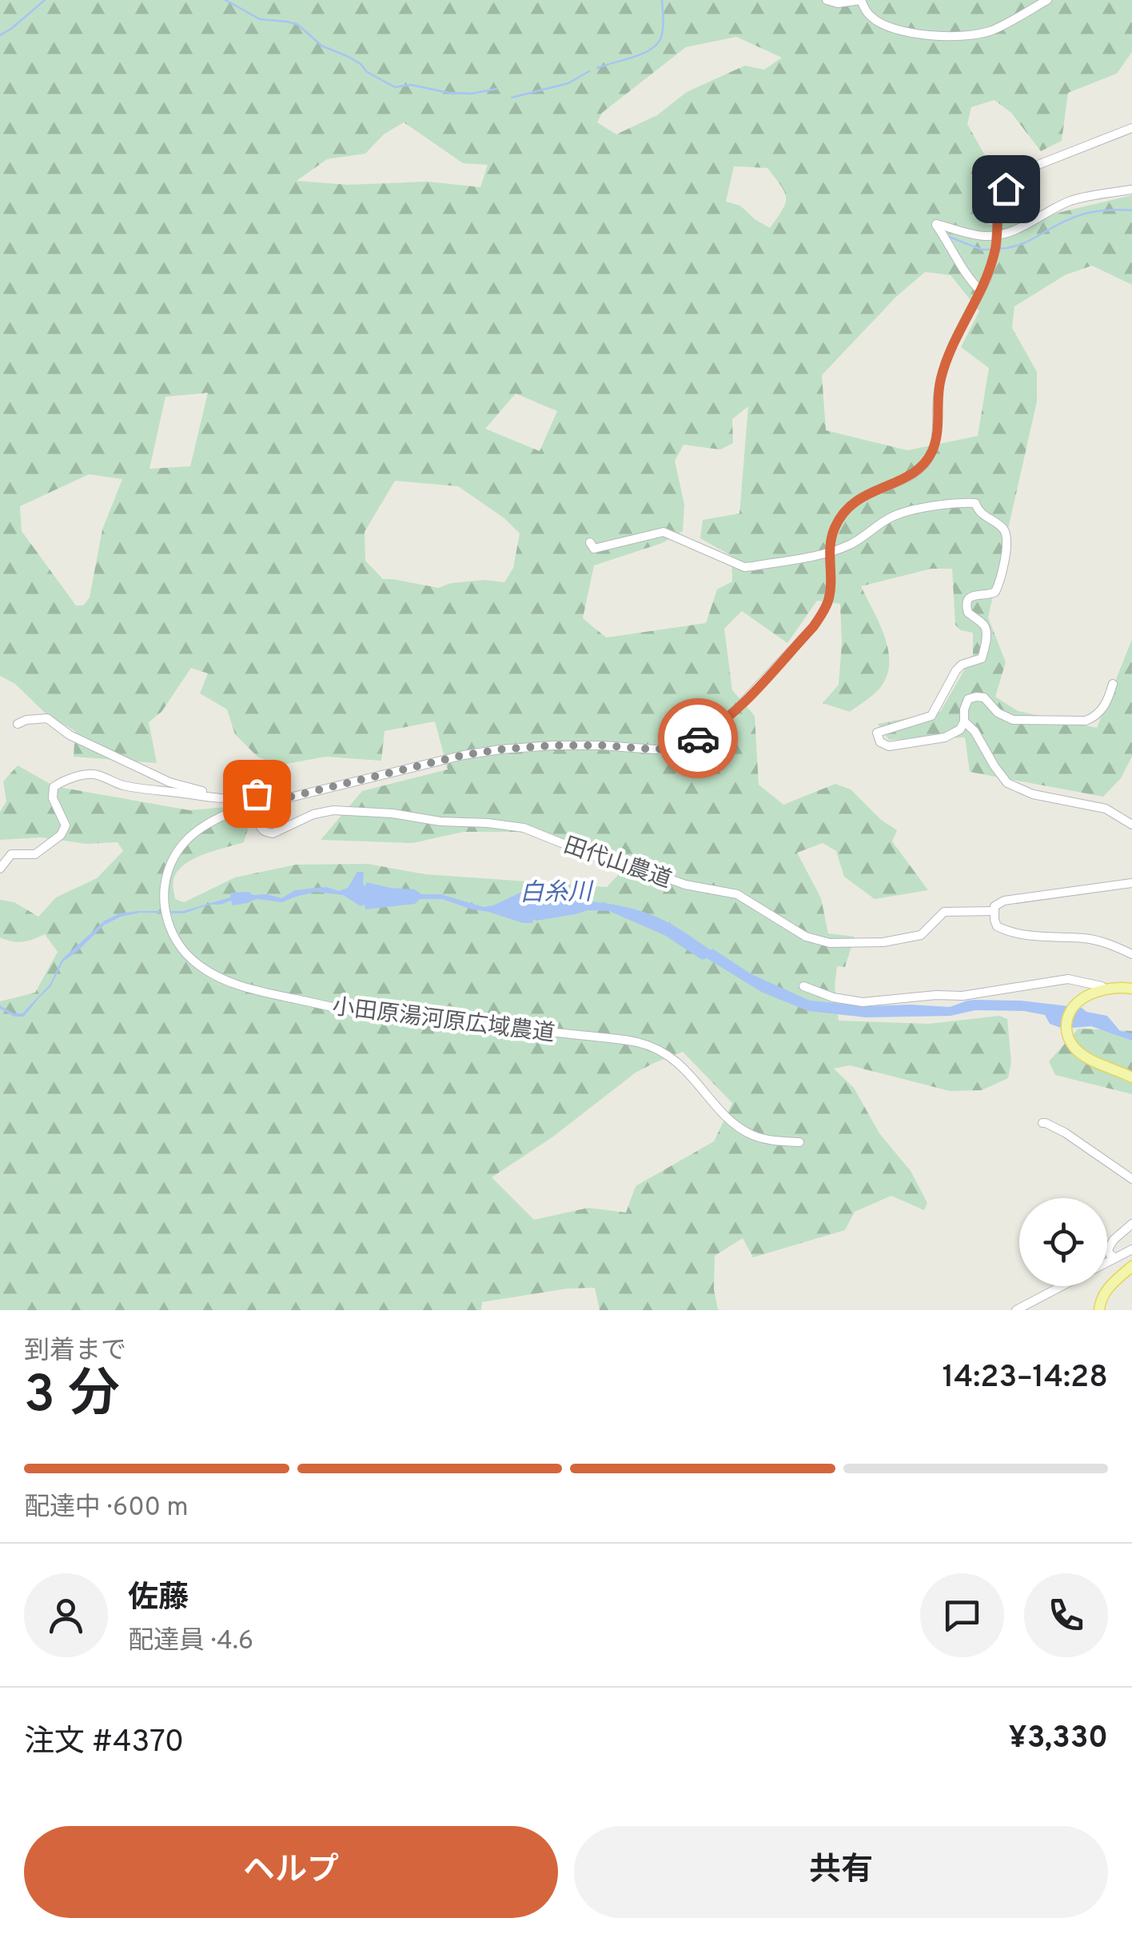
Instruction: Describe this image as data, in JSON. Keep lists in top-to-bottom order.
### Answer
{
  "streets": {
    "street": ["田代山農道", "小田原湯河原広域農道"]
  },
  "crossings": [
    ["田代山農道", "小田原湯河原広域農道"]
  ],
  "water": ["白糸川"],
  "page": {
    "heading": ["3 分", "到着まで", "14:23–14:28"],
    "panel": [
      "佐藤",
      "配達員 · 4.6",
      "注文 #4370",
      "¥3,330"
    ],
    "bar": "配達中 · 600 m",
    "buttons": ["ヘルプ", "共有"]
  }
}
